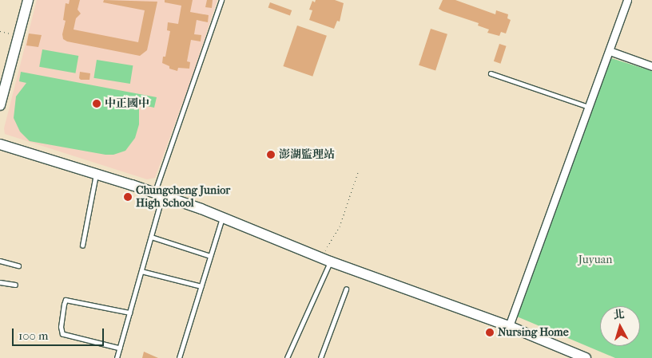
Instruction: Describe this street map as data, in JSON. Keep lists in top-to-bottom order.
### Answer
{
  "parks": ["Juyuan"],
  "places": [
    "中正國中",
    "澎湖監理站",
    "Chungcheng Junior High School",
    "Nursing Home"
  ],
  "scale_bar": "100 m",
  "north": "top"
}
